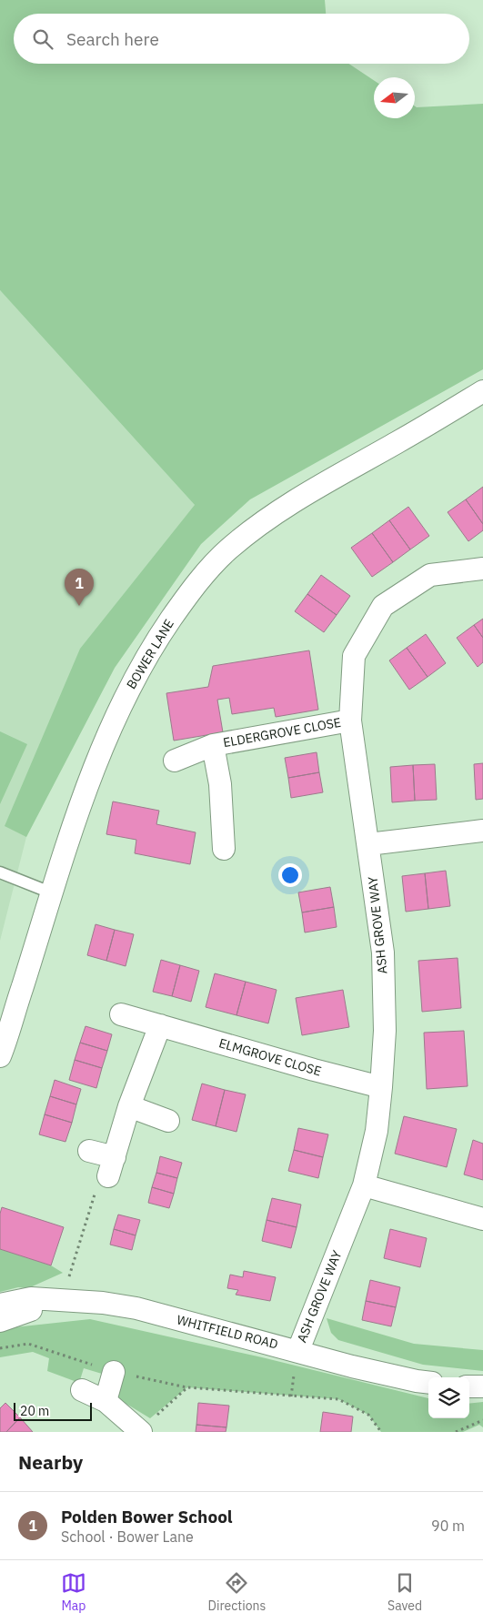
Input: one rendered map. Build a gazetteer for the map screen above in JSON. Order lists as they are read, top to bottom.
{
  "streets": {
    "street": [
      "BOWER LANE",
      "ELDERGROVE CLOSE",
      "ASH GROVE WAY",
      "ELMGROVE CLOSE",
      "WHITFIELD ROAD"
    ]
  },
  "crossings": [
    ["ELDERGROVE CLOSE", "ASH GROVE WAY"],
    ["ASH GROVE WAY", "ELMGROVE CLOSE"],
    ["ASH GROVE WAY", "WHITFIELD ROAD"]
  ],
  "scale_bar": "20 m",
  "north": "left",
  "page": {
    "search": "Search here",
    "pins": "1",
    "scale": "20 m",
    "heading": "Nearby",
    "list": [
      {
        "mark": "1",
        "name": "Polden Bower School",
        "note": "School · Bower Lane",
        "value": "90 m"
      }
    ],
    "nav": ["Map", "Directions", "Saved"]
  }
}
